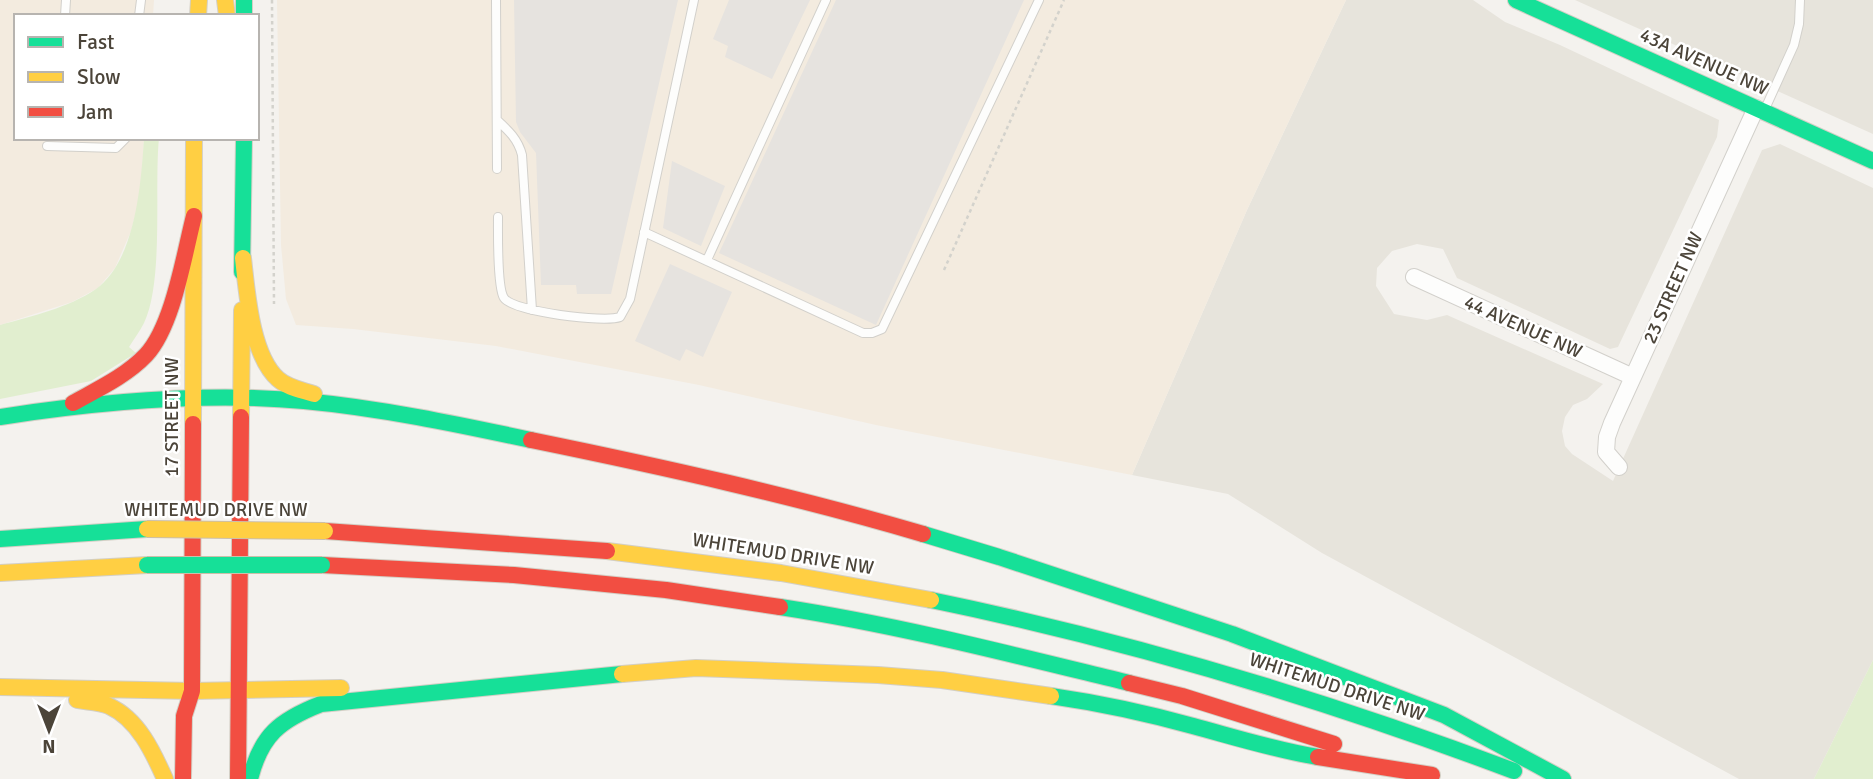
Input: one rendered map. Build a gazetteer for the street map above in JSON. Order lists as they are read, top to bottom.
{
  "streets": {
    "main road": ["43A AVENUE NW", "17 STREET NW", "WHITEMUD DRIVE NW"],
    "street": ["23 STREET NW", "44 AVENUE NW"]
  },
  "crossings": [
    ["43A AVENUE NW", "23 STREET NW"],
    ["23 STREET NW", "44 AVENUE NW"]
  ],
  "legend": ["Fast", "Slow", "Jam"],
  "north": "bottom"
}
